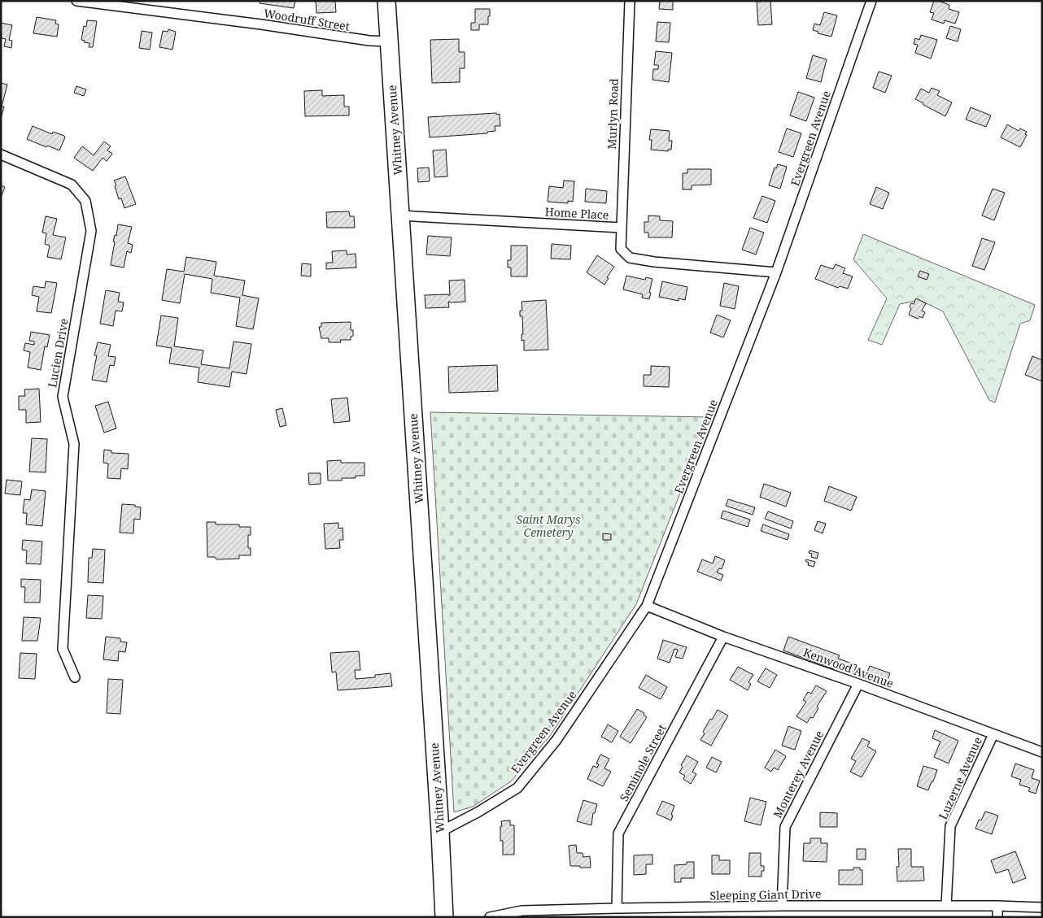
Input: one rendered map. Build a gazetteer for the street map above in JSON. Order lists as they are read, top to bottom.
{
  "streets": {
    "highway": ["Whitney Avenue"],
    "street": [
      "Woodruff Street",
      "Murlyn Road",
      "Evergreen Avenue",
      "Home Place",
      "Lucien Drive",
      "Kenwood Avenue",
      "Seminole Street",
      "Monterey Avenue",
      "Luzerne Avenue",
      "Sleeping Giant Drive"
    ]
  },
  "crossings": [
    ["Woodruff Street", "Whitney Avenue"],
    ["Murlyn Road", "Home Place"],
    ["Whitney Avenue", "Evergreen Avenue"],
    ["Whitney Avenue", "Home Place"],
    ["Evergreen Avenue", "Home Place"],
    ["Evergreen Avenue", "Kenwood Avenue"],
    ["Kenwood Avenue", "Seminole Street"],
    ["Kenwood Avenue", "Monterey Avenue"],
    ["Kenwood Avenue", "Luzerne Avenue"],
    ["Seminole Street", "Sleeping Giant Drive"],
    ["Monterey Avenue", "Sleeping Giant Drive"],
    ["Luzerne Avenue", "Sleeping Giant Drive"]
  ],
  "parks": ["Saint Marys Cemetery"]
}
